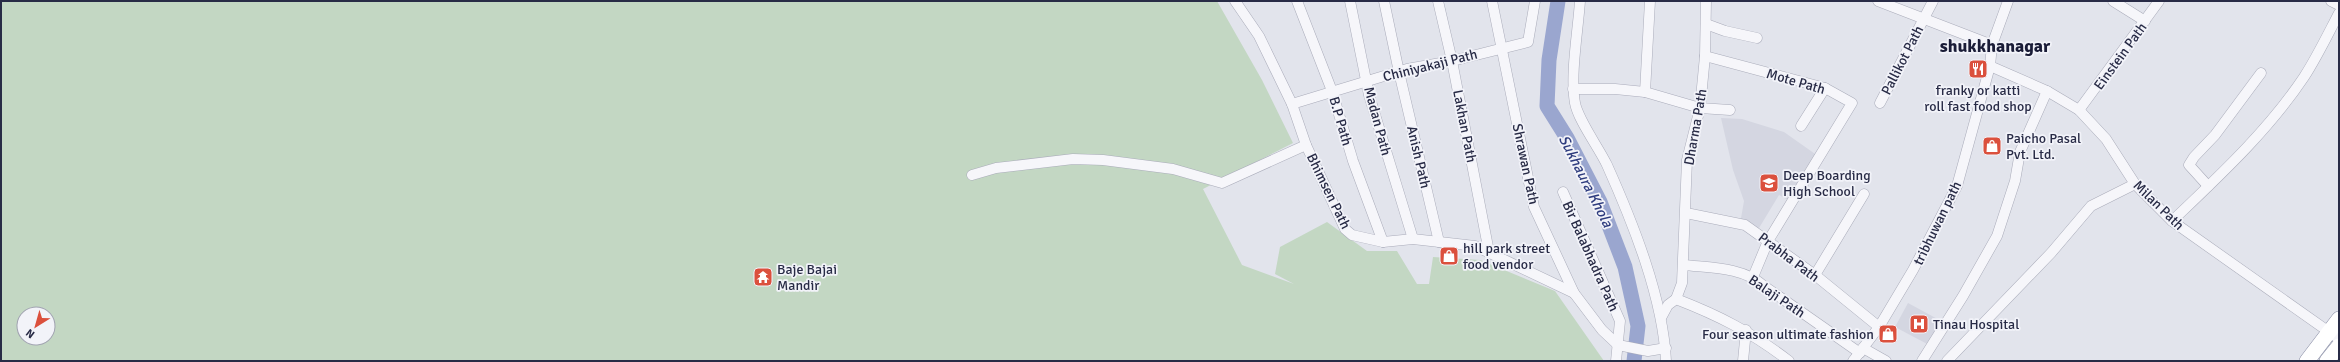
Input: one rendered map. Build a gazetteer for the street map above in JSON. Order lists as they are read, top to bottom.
{
  "streets": {
    "street": [
      "Einstein Path",
      "Pallikot Path",
      "Chiniyakaji Path",
      "Mote Path",
      "B.P Path",
      "Madan Path",
      "Lakhan Path",
      "Dharma Path",
      "Anish Path",
      "Shrawan Path",
      "Bhimsen Path",
      "Milan Path",
      "tribhuwan path",
      "Bir Balabhadra Path",
      "Prabha Path",
      "Balaji Path"
    ]
  },
  "crossings": [
    ["Einstein Path", "Milan Path"],
    ["Chiniyakaji Path", "B.P Path"],
    ["Chiniyakaji Path", "Madan Path"],
    ["Chiniyakaji Path", "Lakhan Path"],
    ["Chiniyakaji Path", "Anish Path"],
    ["Chiniyakaji Path", "Shrawan Path"],
    ["Chiniyakaji Path", "Bhimsen Path"],
    ["Mote Path", "Dharma Path"],
    ["Mote Path", "Prabha Path"],
    ["B.P Path", "Bhimsen Path"],
    ["Madan Path", "Bhimsen Path"],
    ["Lakhan Path", "Bhimsen Path"],
    ["Dharma Path", "Prabha Path"],
    ["Dharma Path", "Balaji Path"],
    ["Anish Path", "Bhimsen Path"],
    ["Shrawan Path", "Bhimsen Path"],
    ["Shrawan Path", "Bir Balabhadra Path"],
    ["Milan Path", "tribhuwan path"],
    ["tribhuwan path", "Prabha Path"],
    ["tribhuwan path", "Balaji Path"]
  ],
  "districts": ["shukkhanagar"],
  "water": ["Sukhaura Khola"],
  "places": {
    "restaurant": ["franky or katti roll fast food shop"],
    "shop": ["Paicho Pasal Pvt. Ltd.", "hill park street food vendor", "Four season ultimate fashion"],
    "school or university": ["Deep Boarding High School"],
    "temple": ["Baje Bajai Mandir"],
    "hospital": ["Tinau Hospital"]
  },
  "north": "bottom left"
}
